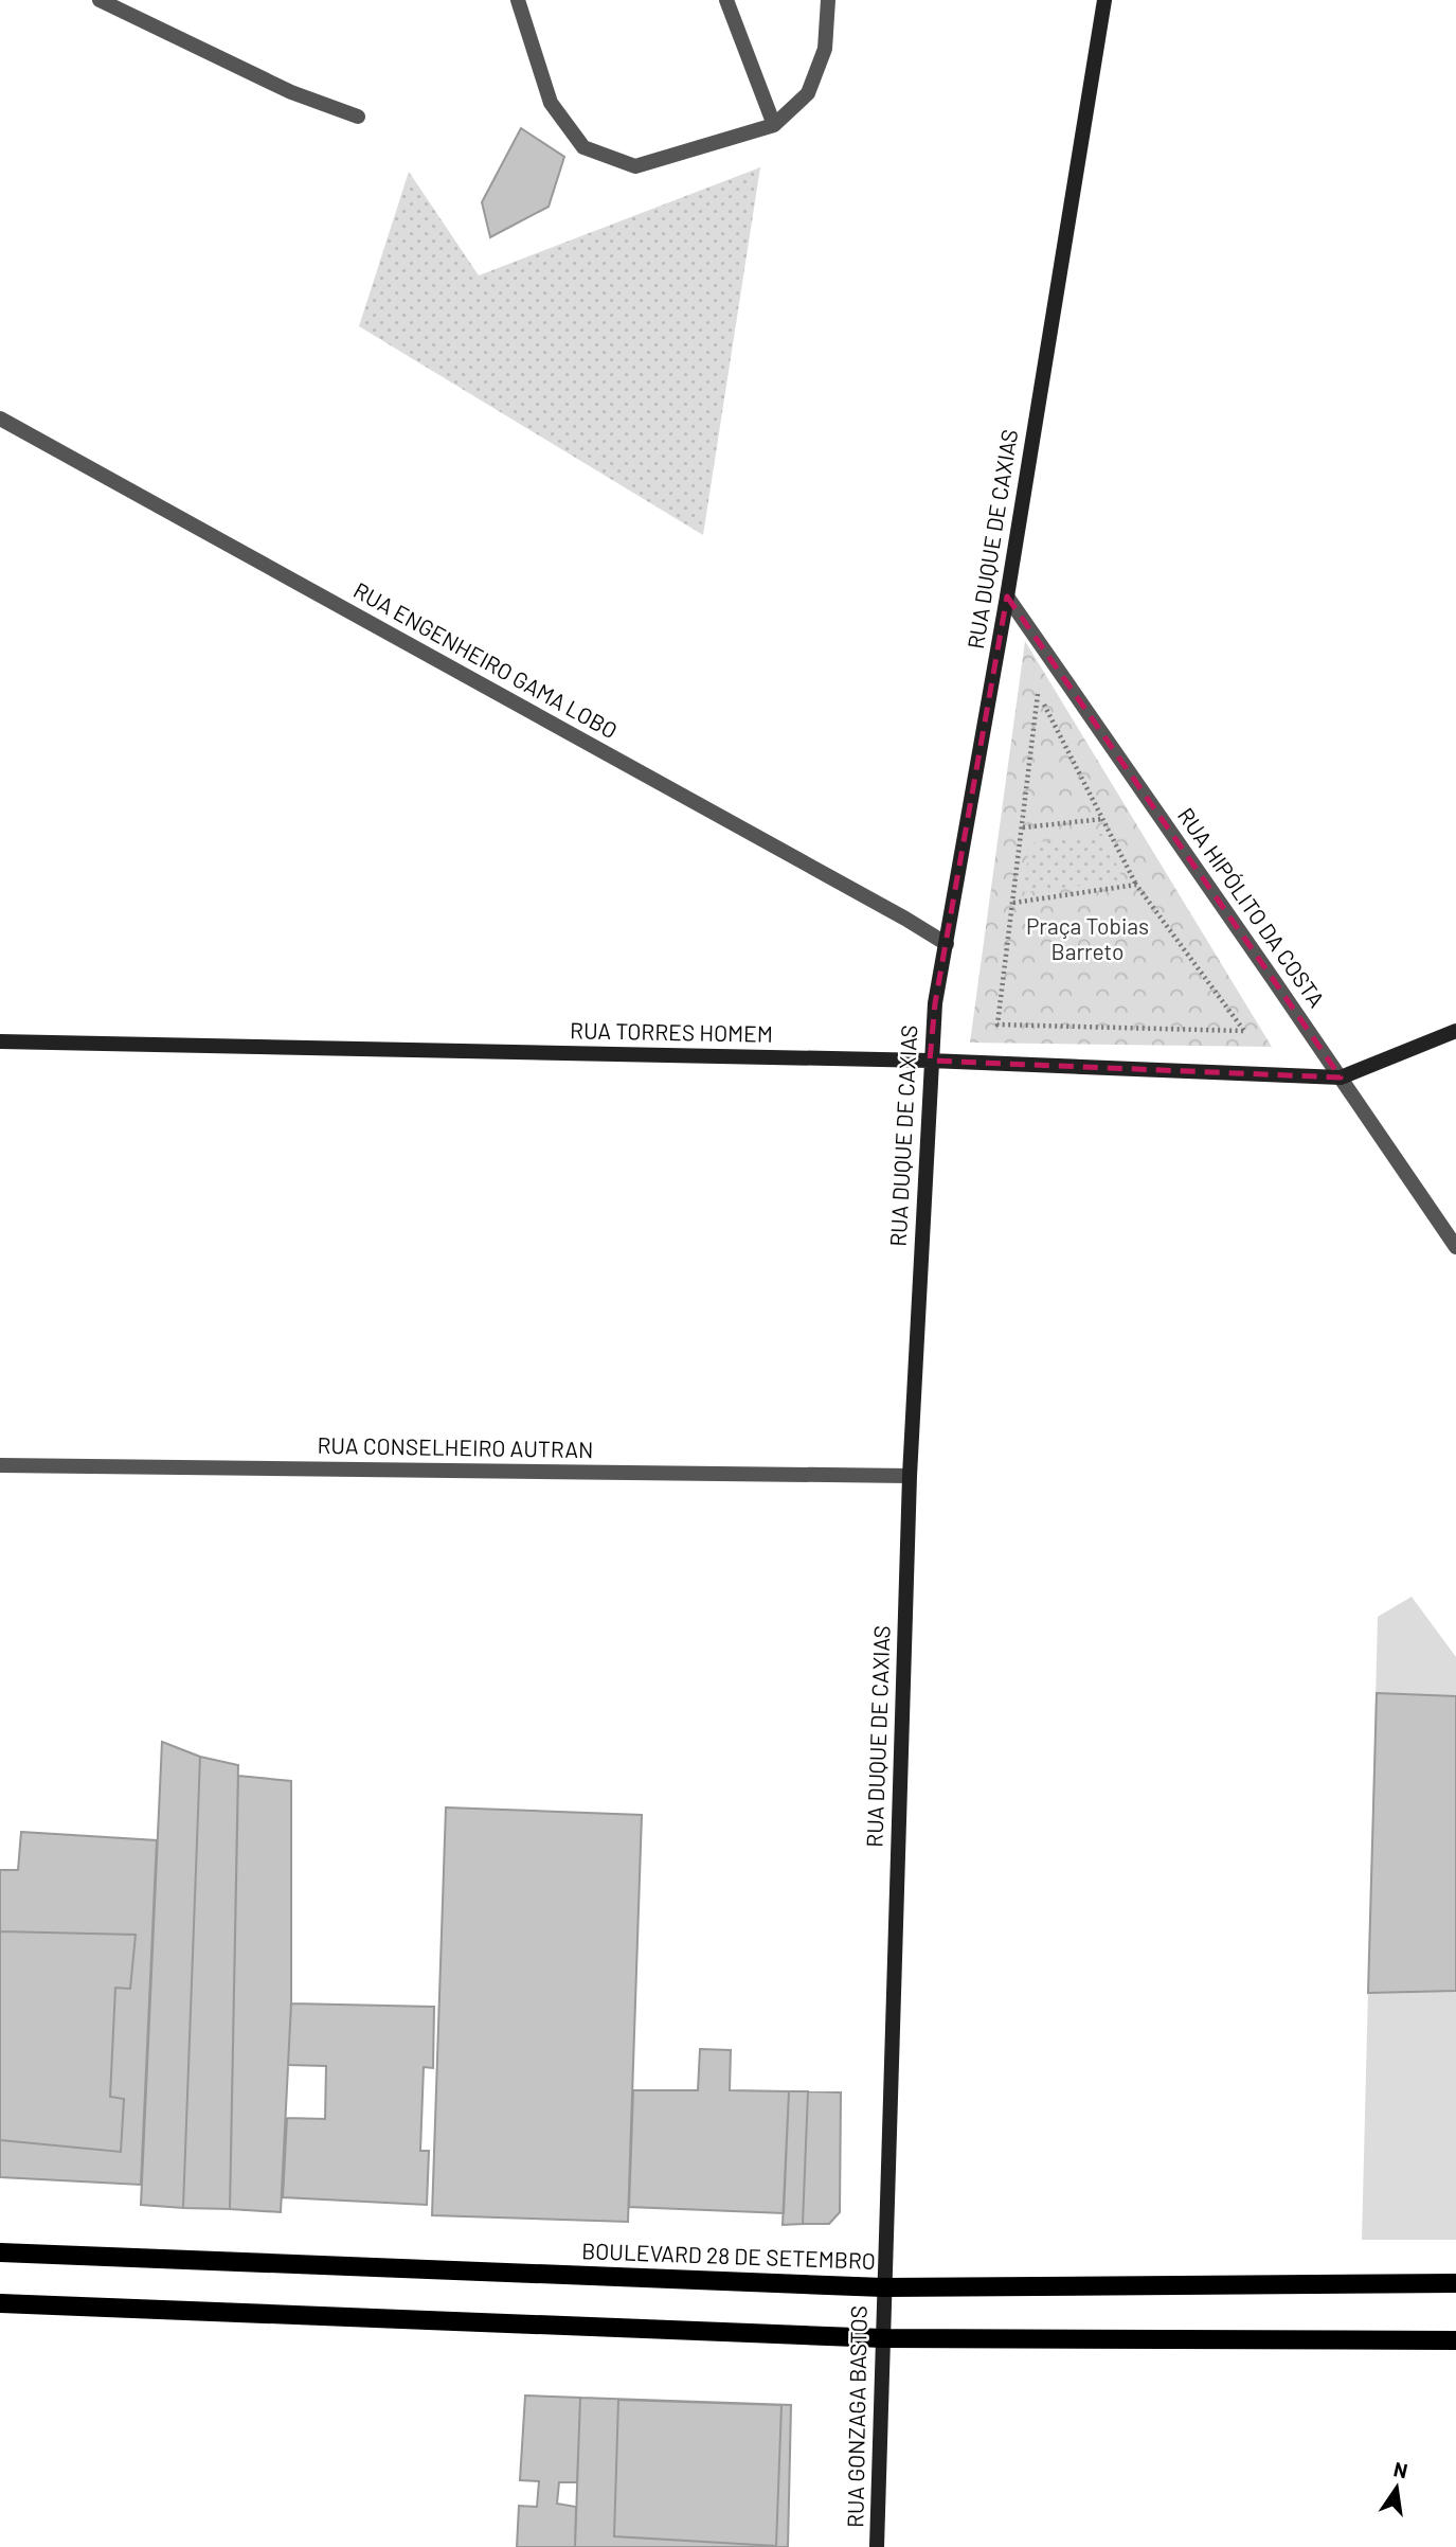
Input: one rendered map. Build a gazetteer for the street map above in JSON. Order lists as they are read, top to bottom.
{
  "streets": {
    "main road": ["BOULEVARD 28 DE SETEMBRO"],
    "street": [
      "RUA DUQUE DE CAXIAS",
      "RUA ENGENHEIRO GAMA LOBO",
      "RUA HIPÓLITO DA COSTA",
      "RUA TORRES HOMEM",
      "RUA CONSELHEIRO AUTRAN",
      "RUA GONZAGA BASTOS"
    ]
  },
  "crossings": [
    ["RUA DUQUE DE CAXIAS", "RUA ENGENHEIRO GAMA LOBO"],
    ["RUA DUQUE DE CAXIAS", "RUA HIPÓLITO DA COSTA"],
    ["RUA DUQUE DE CAXIAS", "RUA TORRES HOMEM"],
    ["RUA DUQUE DE CAXIAS", "RUA CONSELHEIRO AUTRAN"],
    ["RUA DUQUE DE CAXIAS", "BOULEVARD 28 DE SETEMBRO"],
    ["RUA DUQUE DE CAXIAS", "RUA GONZAGA BASTOS"],
    ["RUA HIPÓLITO DA COSTA", "RUA TORRES HOMEM"],
    ["BOULEVARD 28 DE SETEMBRO", "RUA GONZAGA BASTOS"]
  ],
  "parks": ["Praça Tobias Barreto"],
  "north": "top"
}
